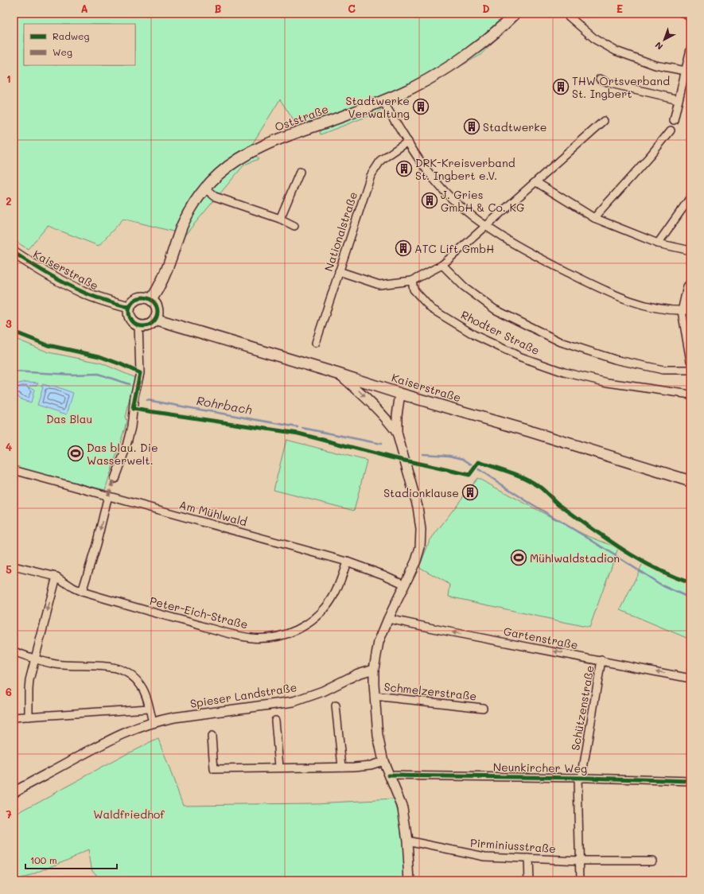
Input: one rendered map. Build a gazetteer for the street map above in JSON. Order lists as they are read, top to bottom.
{
  "streets": {
    "main road": ["Oststraße", "Kaiserstraße"],
    "street": [
      "Nationalstraße",
      "Rhodter Straße",
      "Am Mühlwald",
      "Peter-Eich-Straße",
      "Gartenstraße",
      "Schmelzerstraße",
      "Spieser Landstraße",
      "Schützenstraße",
      "Neunkircher Weg",
      "Pirminiusstraße"
    ]
  },
  "crossings": [
    ["Oststraße", "Kaiserstraße"],
    ["Am Mühlwald", "Peter-Eich-Straße"],
    ["Gartenstraße", "Schützenstraße"],
    ["Schützenstraße", "Neunkircher Weg"],
    ["Schützenstraße", "Pirminiusstraße"]
  ],
  "one_way": ["Gartenstraße"],
  "water": ["Rohrbach"],
  "parks": ["Das Blau", "Waldfriedhof"],
  "places": {
    "building": [
      "THW Ortsverband St. Ingbert",
      "Stadtwerke Verwaltung",
      "Stadtwerke",
      "DRK-Kreisverband St. Ingbert e.V.",
      "J. Gries GmbH & Co. KG",
      "ATC Lift GmbH",
      "Stadionklause"
    ],
    "sports": ["Das blau. Die Wasserwelt.", "Mühlwaldstadion"]
  },
  "legend": ["Radweg", "Weg"],
  "scale_bar": "100 m",
  "north": "bottom left",
  "grid": {
    "columns": [
      "A",
      "B",
      "C",
      "D",
      "E"
    ],
    "rows": [
      "1",
      "2",
      "3",
      "4",
      "5",
      "6",
      "7"
    ]
  }
}
